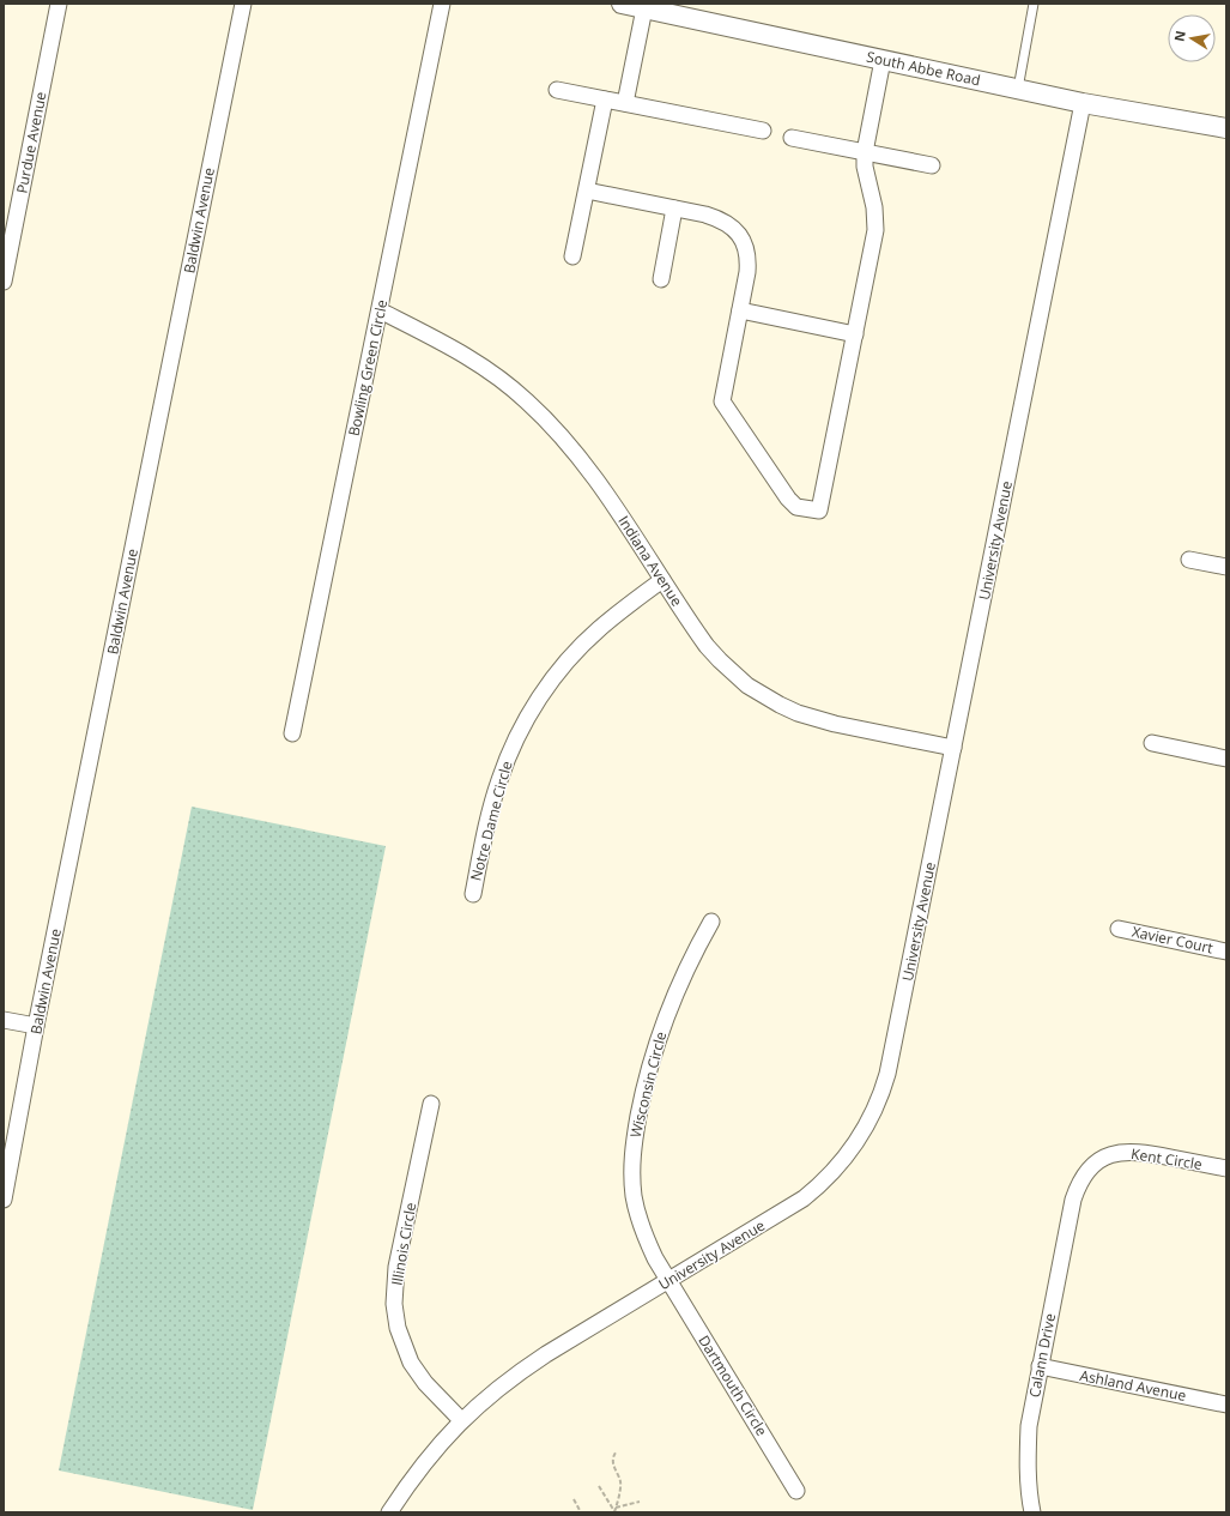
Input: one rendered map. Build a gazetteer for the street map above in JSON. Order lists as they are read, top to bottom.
{
  "streets": {
    "street": [
      "South Abbe Road",
      "Purdue Avenue",
      "Baldwin Avenue",
      "Bowling Green Circle",
      "University Avenue",
      "Indiana Avenue",
      "Notre Dame Circle",
      "Xavier Court",
      "Wisconsin Circle",
      "Kent Circle",
      "Illinois Circle",
      "Calann Drive",
      "Dartmouth Circle",
      "Ashland Avenue"
    ]
  },
  "crossings": [
    ["South Abbe Road", "University Avenue"],
    ["Bowling Green Circle", "Indiana Avenue"],
    ["University Avenue", "Indiana Avenue"],
    ["University Avenue", "Wisconsin Circle"],
    ["University Avenue", "Illinois Circle"],
    ["University Avenue", "Dartmouth Circle"],
    ["Indiana Avenue", "Notre Dame Circle"],
    ["Wisconsin Circle", "Dartmouth Circle"],
    ["Kent Circle", "Calann Drive"],
    ["Calann Drive", "Ashland Avenue"]
  ],
  "north": "left"
}
